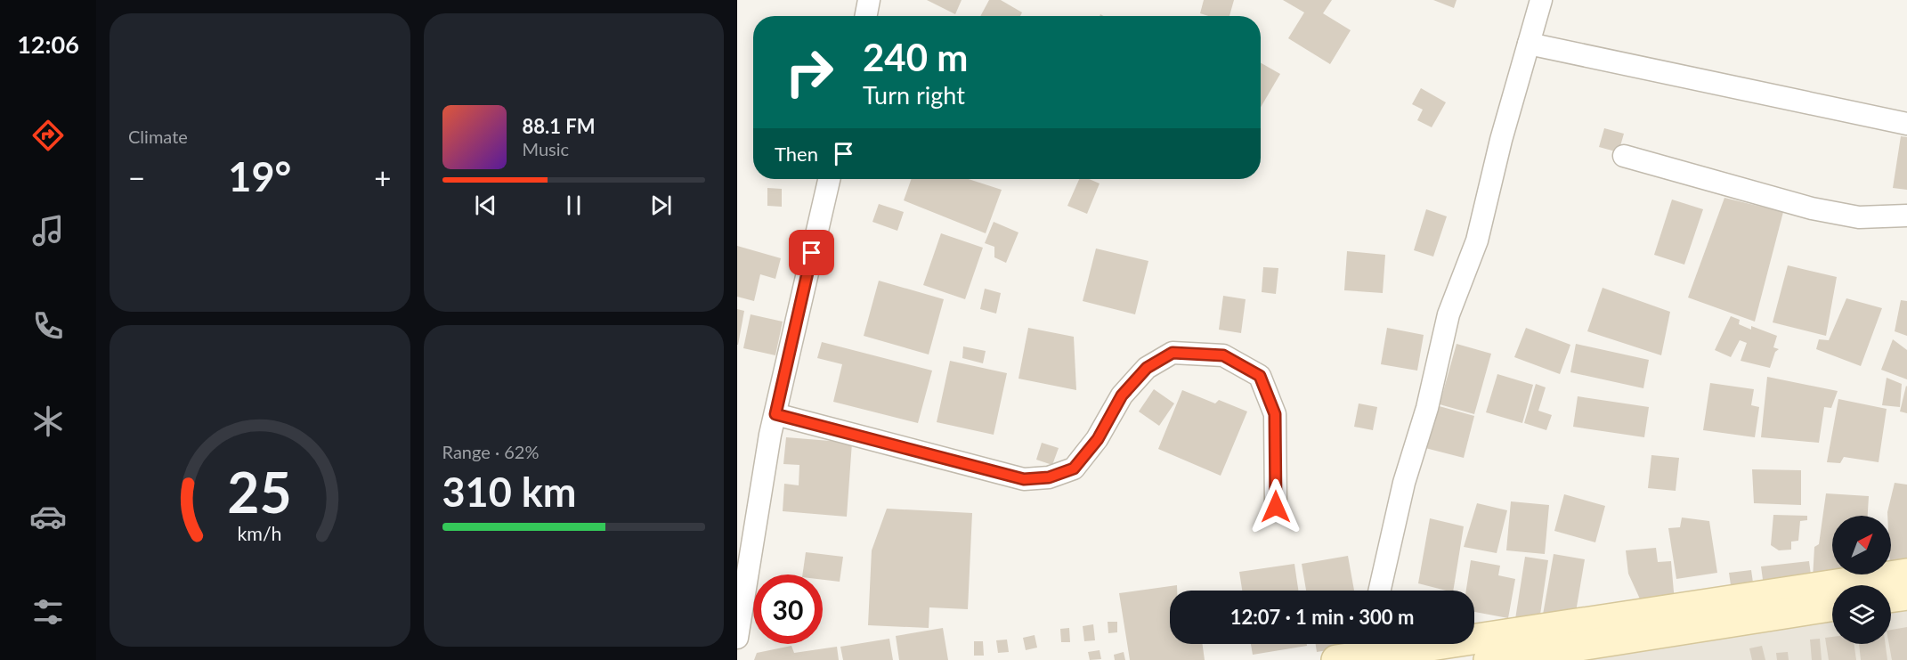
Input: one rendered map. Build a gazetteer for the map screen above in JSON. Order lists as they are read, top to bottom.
{
  "north": "top right",
  "page": {
    "tabs": "12:06",
    "tile": [
      "Climate",
      ["Range · 62%", "310 km"]
    ],
    "turn": ["240 m", "Turn right"],
    "song": ["88.1 FM", "Music"],
    "then": "Then",
    "heat": ["−", "19°", "+"],
    "limit": "30",
    "trip": "12:07 · 1 min · 300 m",
    "gauge": ["25", "km/h"]
  }
}
